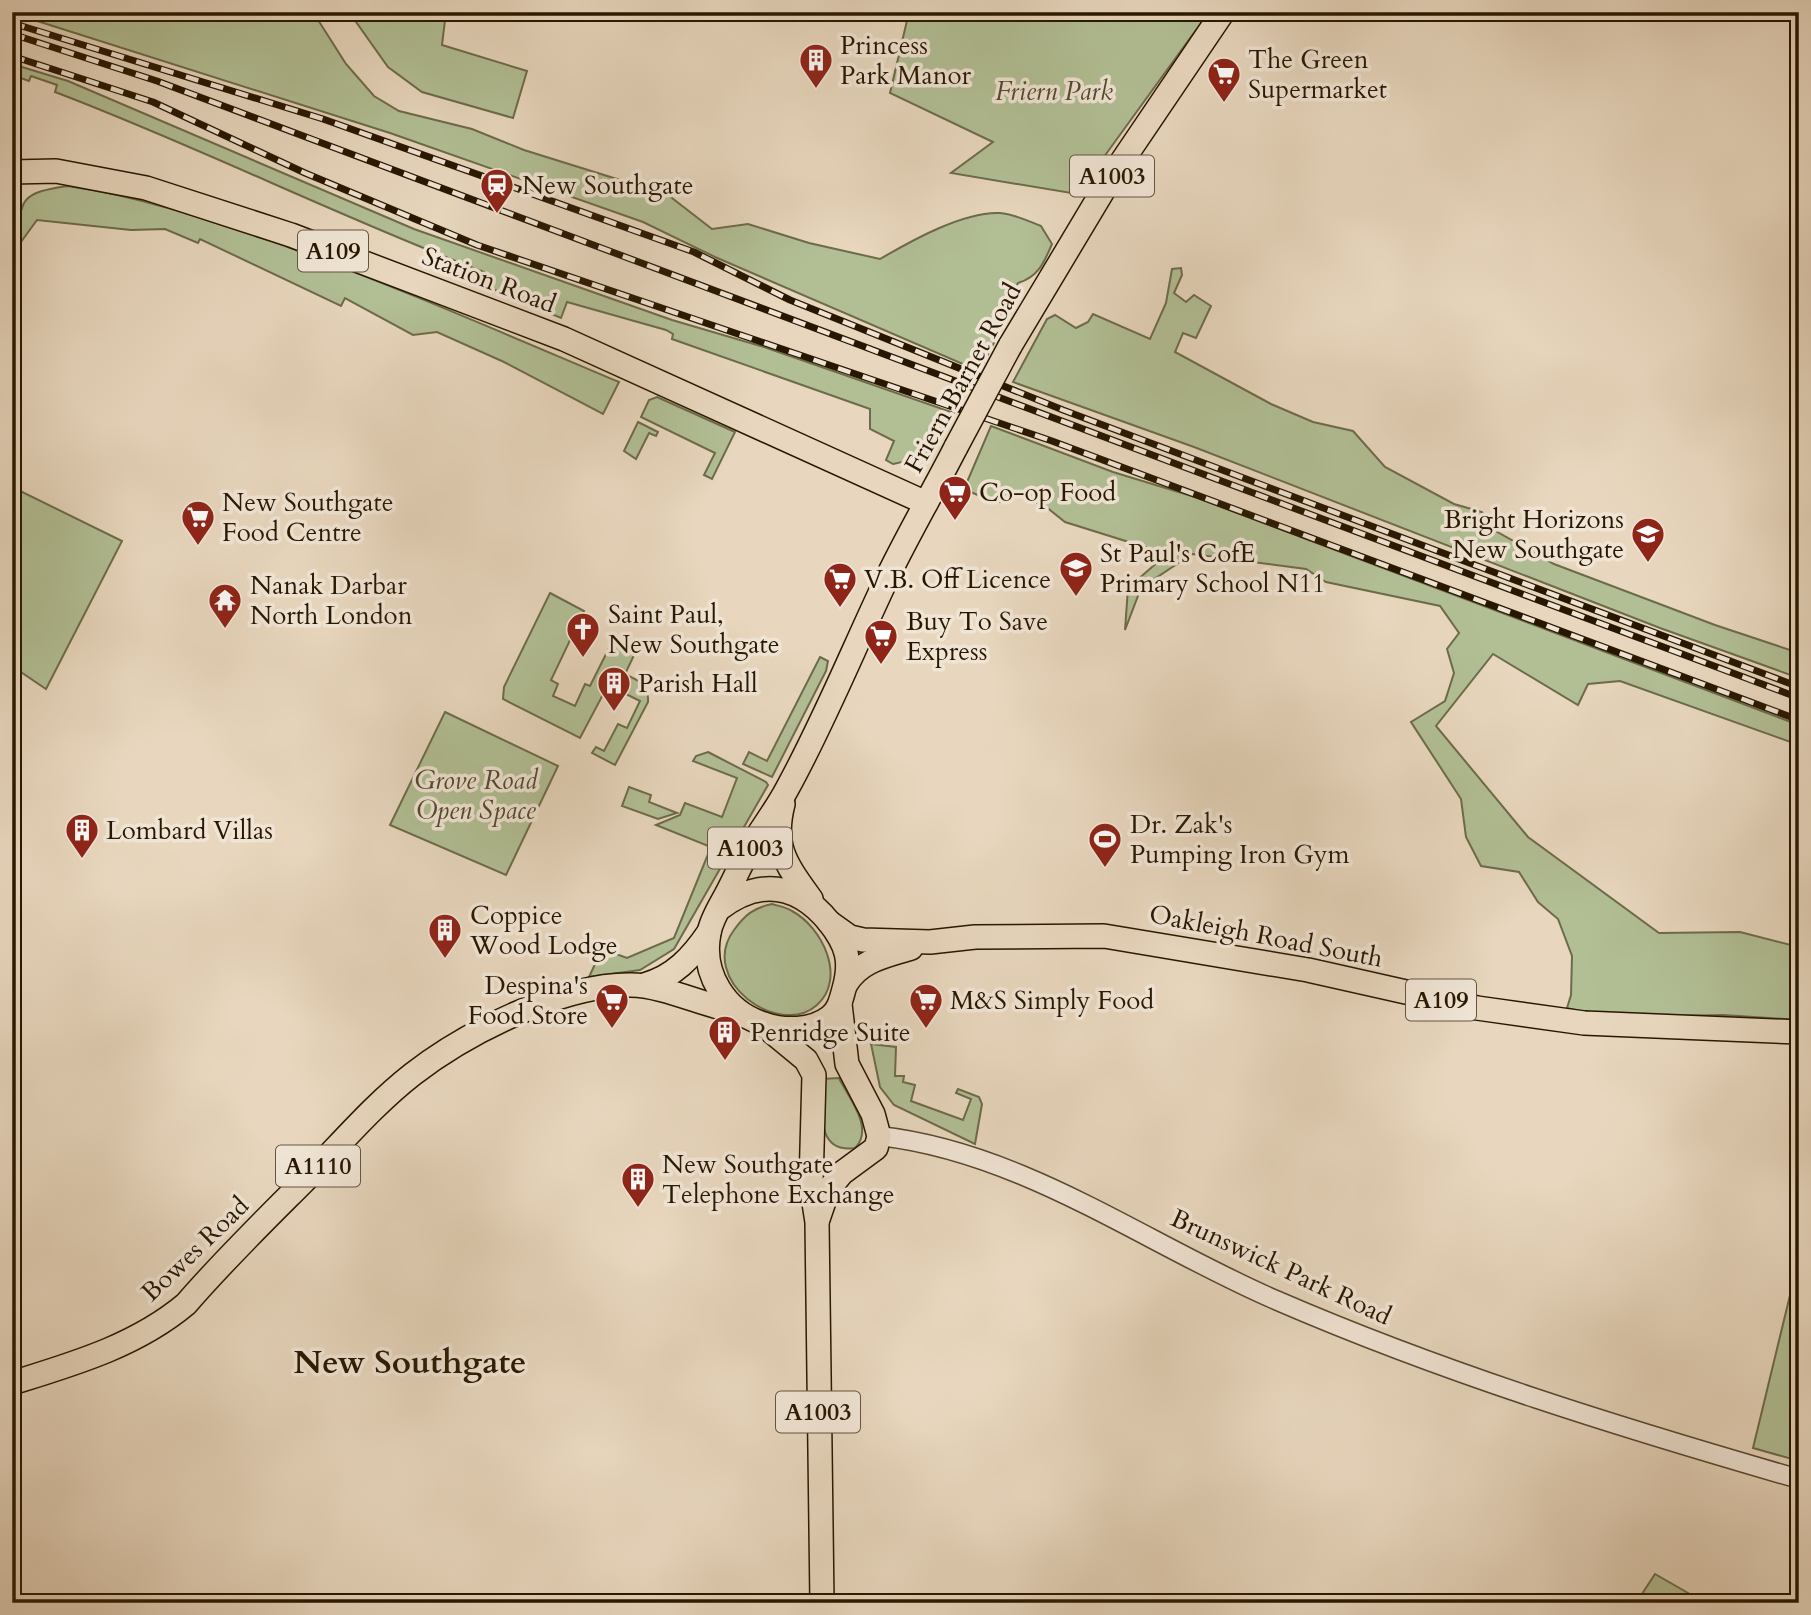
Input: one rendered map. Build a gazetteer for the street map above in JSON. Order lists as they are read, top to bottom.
{
  "streets": {
    "main road": [
      "A1003",
      "A109",
      "Station Road",
      "Friern Barnet Road",
      "Oakleigh Road South",
      "A1110",
      "Bowes Road"
    ],
    "street": ["Brunswick Park Road"]
  },
  "crossings": [
    ["A1003", "Friern Barnet Road"],
    ["A1003", "Oakleigh Road South"],
    ["A1003", "Bowes Road"],
    ["A1003", "Brunswick Park Road"],
    ["Station Road", "Friern Barnet Road"],
    ["Friern Barnet Road", "Oakleigh Road South"],
    ["Friern Barnet Road", "Bowes Road"],
    ["Oakleigh Road South", "Bowes Road"]
  ],
  "districts": ["New Southgate"],
  "parks": ["Friern Park", "Grove Road Open Space"],
  "places": {
    "building": [
      "Princess Park Manor",
      "Parish Hall",
      "Lombard Villas",
      "Coppice Wood Lodge",
      "Penridge Suite",
      "New Southgate Telephone Exchange"
    ],
    "supermarket": [
      "The Green Supermarket",
      "Co-op Food",
      "New Southgate Food Centre",
      "V.B. Off Licence",
      "Buy To Save Express",
      "Despina's Food Store",
      "M&S Simply Food"
    ],
    "station": ["New Southgate"],
    "school or university": ["Bright Horizons New Southgate", "St Paul's CofE Primary School N11"],
    "temple": ["Nanak Darbar North London"],
    "church": ["Saint Paul, New Southgate"],
    "sports": ["Dr. Zak's Pumping Iron Gym"]
  }
}
